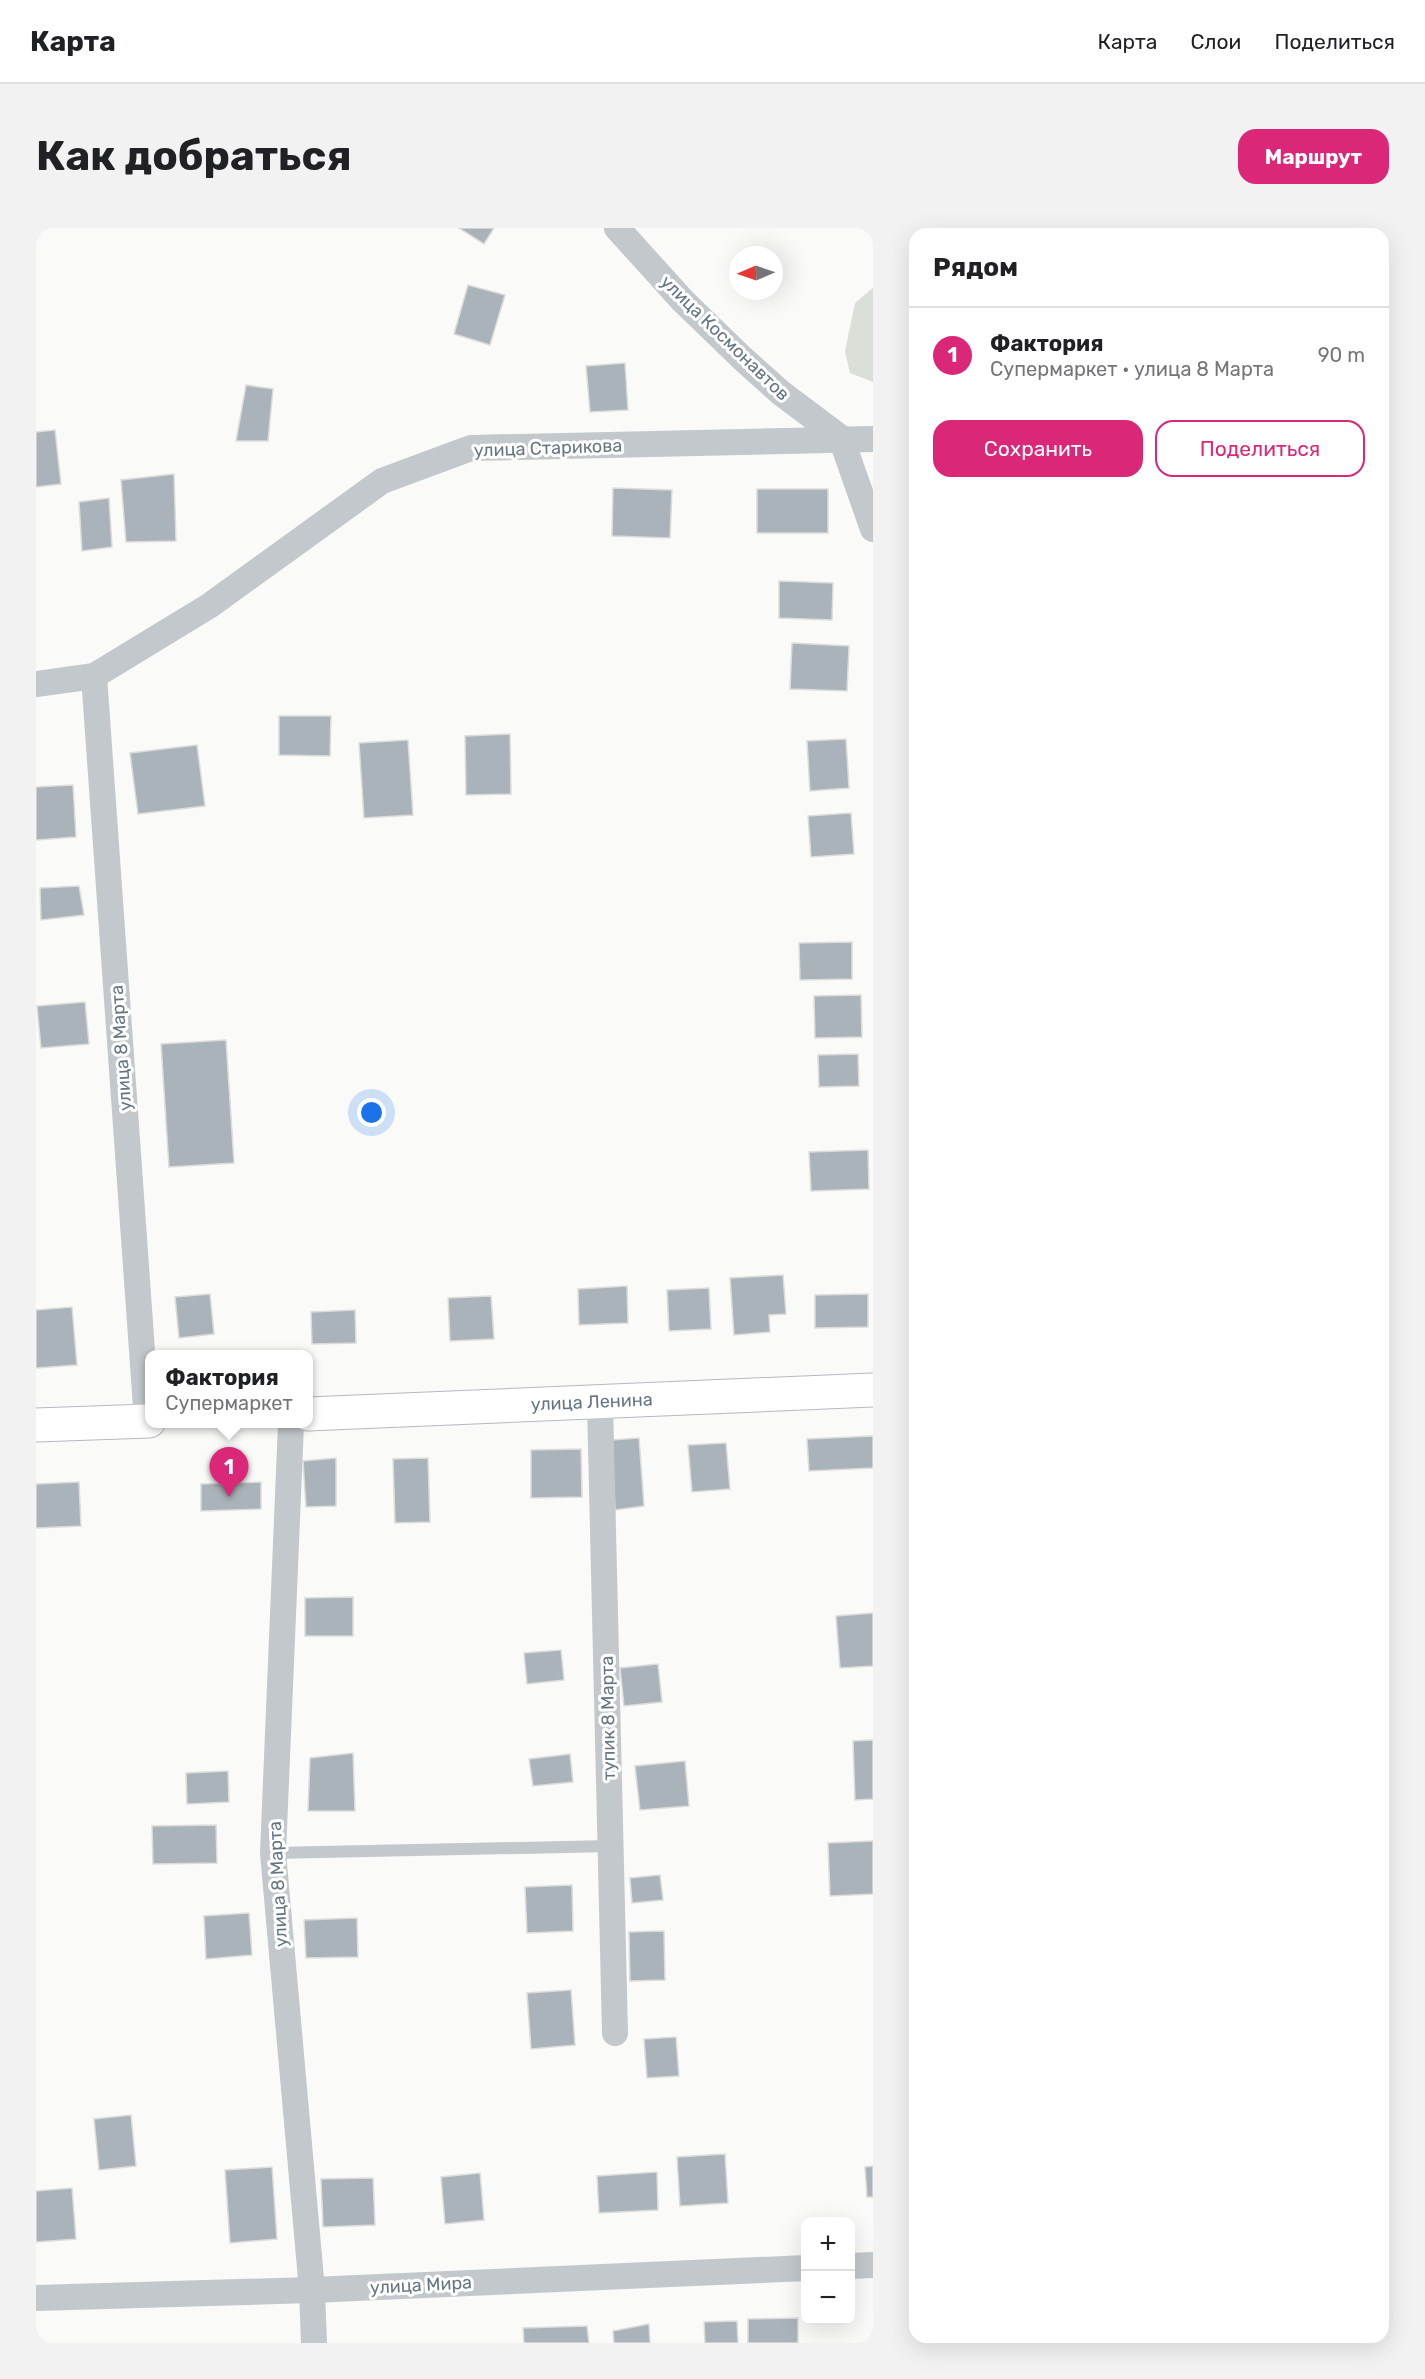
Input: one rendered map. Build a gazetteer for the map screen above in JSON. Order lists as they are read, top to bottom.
{
  "streets": {
    "street": [
      "улица Космонавтов",
      "улица Старикова",
      "улица 8 Марта",
      "улица Ленина",
      "тупик 8 Марта",
      "улица Мира"
    ]
  },
  "crossings": [
    ["улица Космонавтов", "улица Старикова"],
    ["улица Старикова", "улица 8 Марта"],
    ["улица 8 Марта", "улица Мира"],
    ["улица Ленина", "тупик 8 Марта"]
  ],
  "north": "left",
  "page": {
    "header": "Карта",
    "nav": ["Карта", "Слои", "Поделиться"],
    "buttons": [
      "Маршрут",
      ["Сохранить", "Поделиться"]
    ],
    "title": "Как добраться",
    "heading": "Рядом",
    "list": [
      {
        "mark": "1",
        "name": "Фактория",
        "note": "Супермаркет · улица 8 Марта",
        "value": "90 m"
      }
    ],
    "popup": ["Фактория", "Супермаркет"],
    "pins": "1",
    "map_buttons": ["+", "−"]
  }
}
